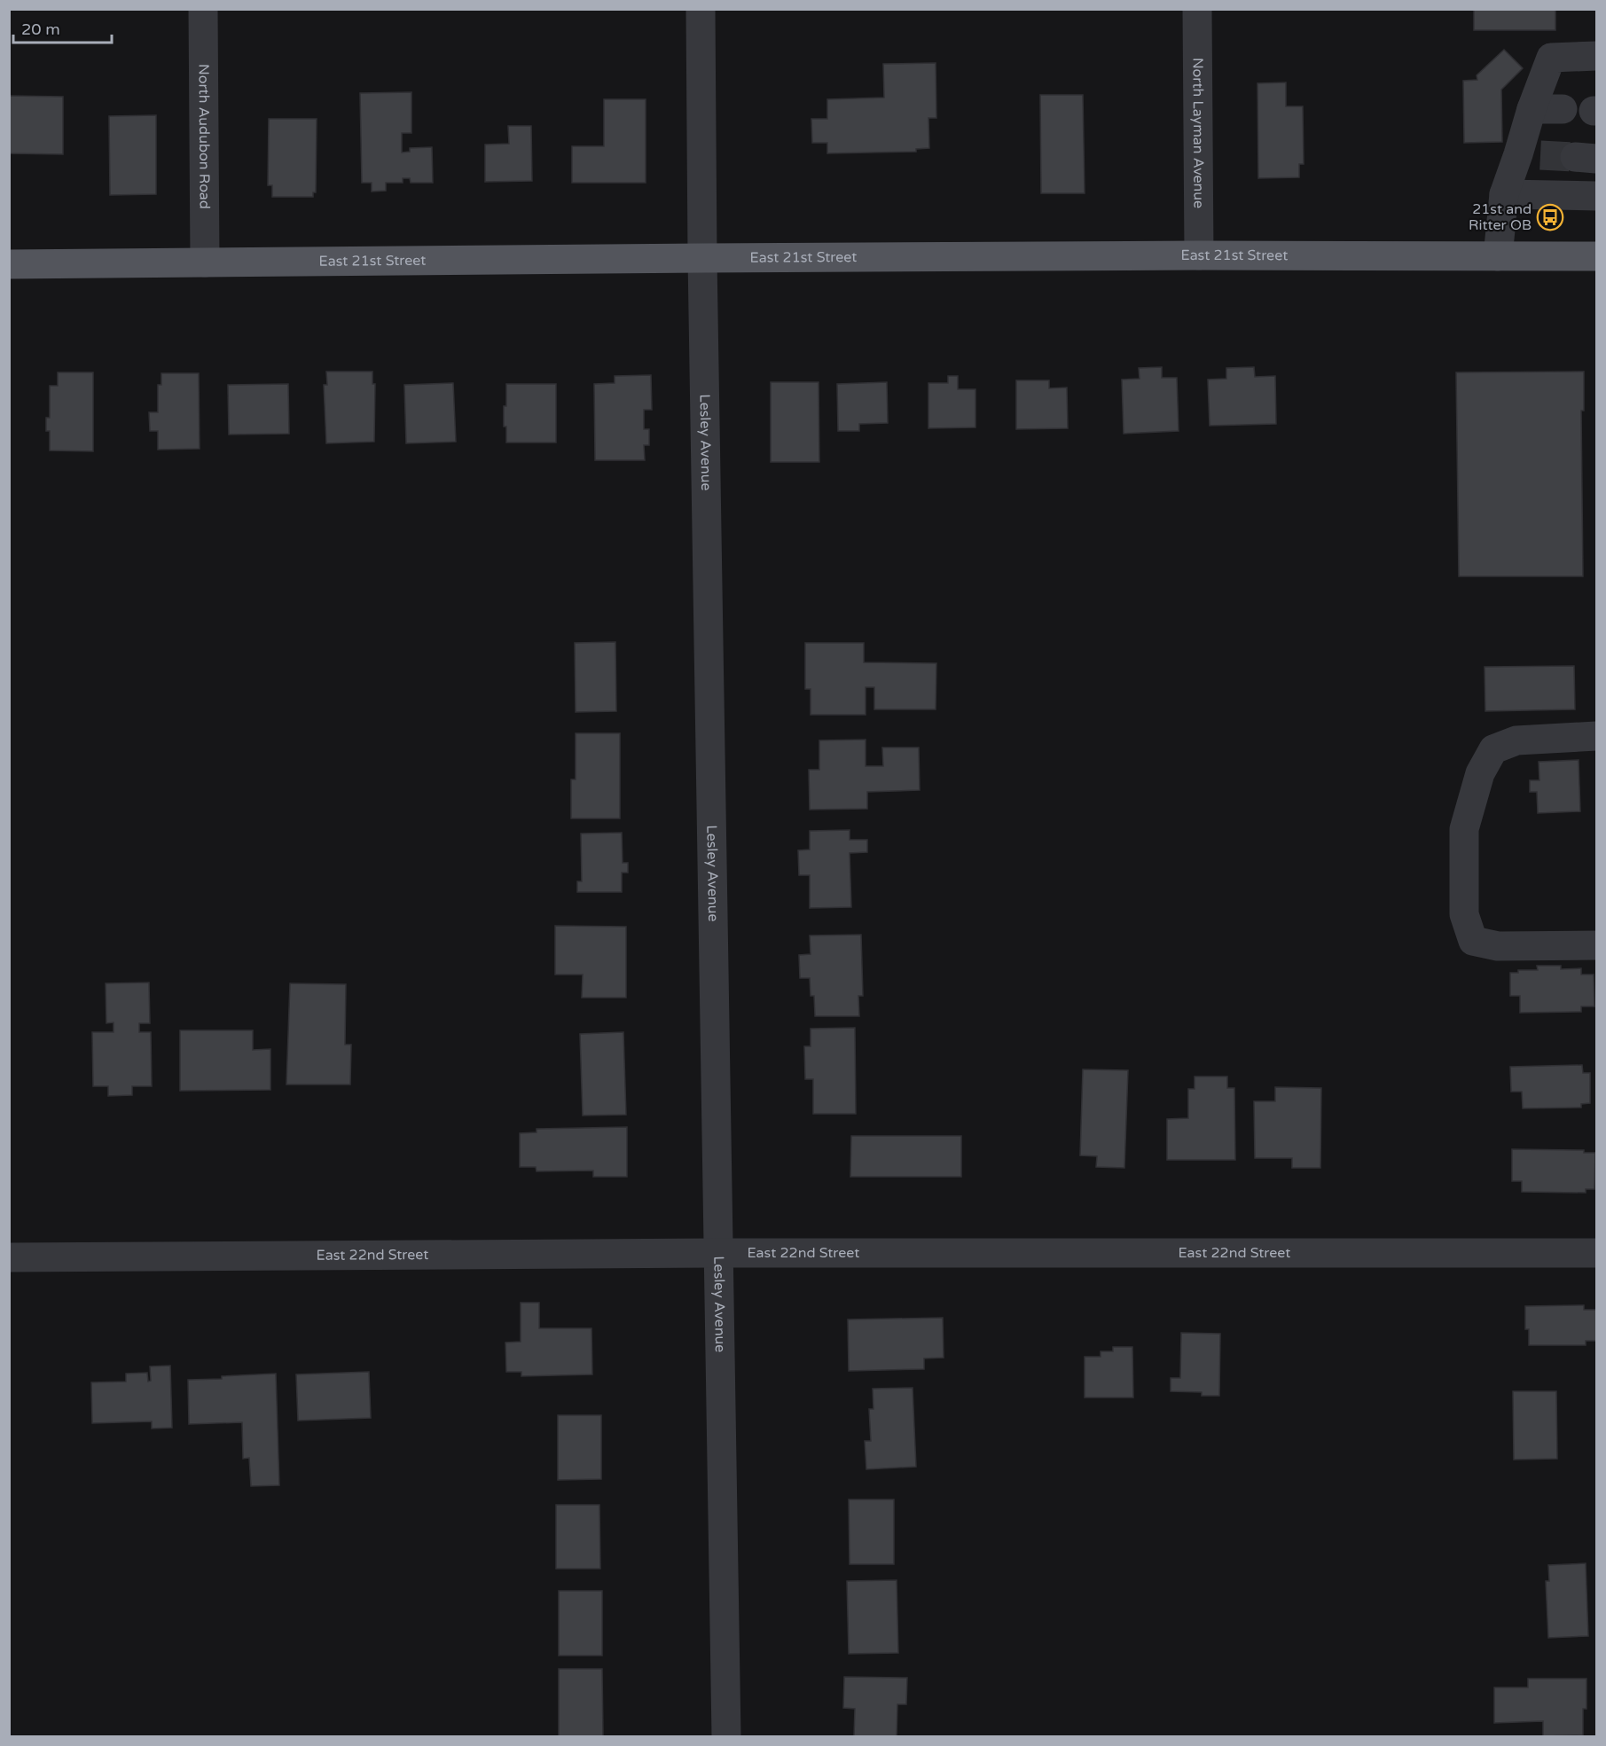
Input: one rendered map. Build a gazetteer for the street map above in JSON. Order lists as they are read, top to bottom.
{
  "streets": {
    "main road": ["East 21st Street"],
    "street": [
      "North Layman Avenue",
      "North Audubon Road",
      "Lesley Avenue",
      "East 22nd Street"
    ]
  },
  "crossings": [
    ["North Layman Avenue", "East 21st Street"],
    ["North Audubon Road", "East 21st Street"],
    ["East 21st Street", "Lesley Avenue"],
    ["Lesley Avenue", "East 22nd Street"]
  ],
  "places": {
    "bus stop": ["21st and Ritter OB"]
  },
  "scale_bar": "20 m"
}
